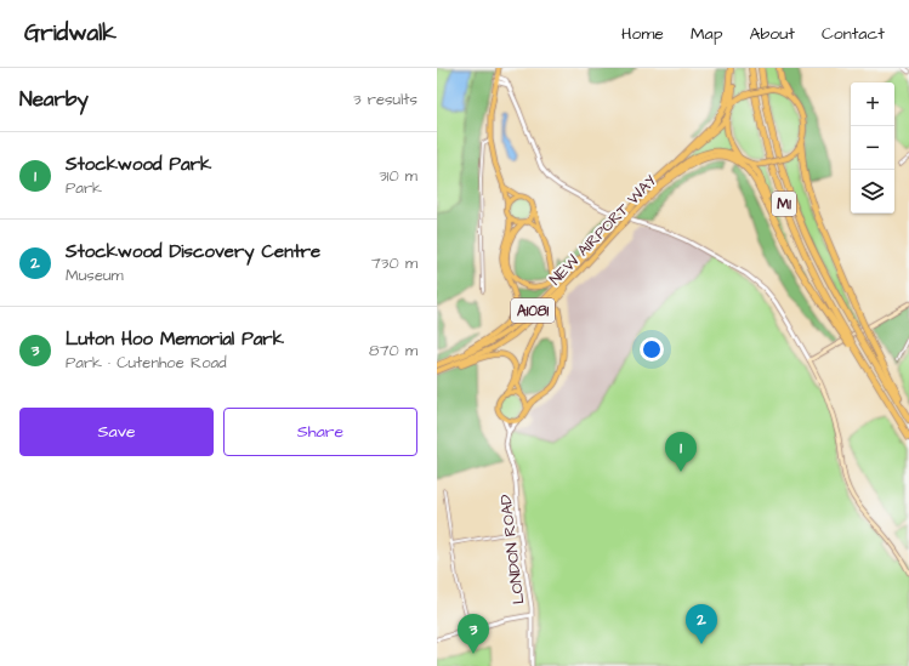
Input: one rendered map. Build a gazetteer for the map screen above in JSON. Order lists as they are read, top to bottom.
{
  "streets": {
    "highway": ["M1", "NEW AIRPORT WAY", "A1081"],
    "street": ["LONDON ROAD"]
  },
  "crossings": [
    ["NEW AIRPORT WAY", "A1081"],
    ["A1081", "LONDON ROAD"]
  ],
  "page": {
    "header": "Gridwalk",
    "nav": [
      "Home",
      "Map",
      "About",
      "Contact"
    ],
    "heading": ["Nearby", "3 results"],
    "map_buttons": ["+", "−"],
    "list": [
      {
        "mark": "1",
        "name": "Stockwood Park",
        "note": "Park",
        "value": "310 m"
      },
      {
        "mark": "2",
        "name": "Stockwood Discovery Centre",
        "note": "Museum",
        "value": "730 m"
      },
      {
        "mark": "3",
        "name": "Luton Hoo Memorial Park",
        "note": "Park · Cutenhoe Road",
        "value": "870 m"
      }
    ],
    "buttons": ["Save", "Share"],
    "pins": ["1", "2", "3"]
  }
}
